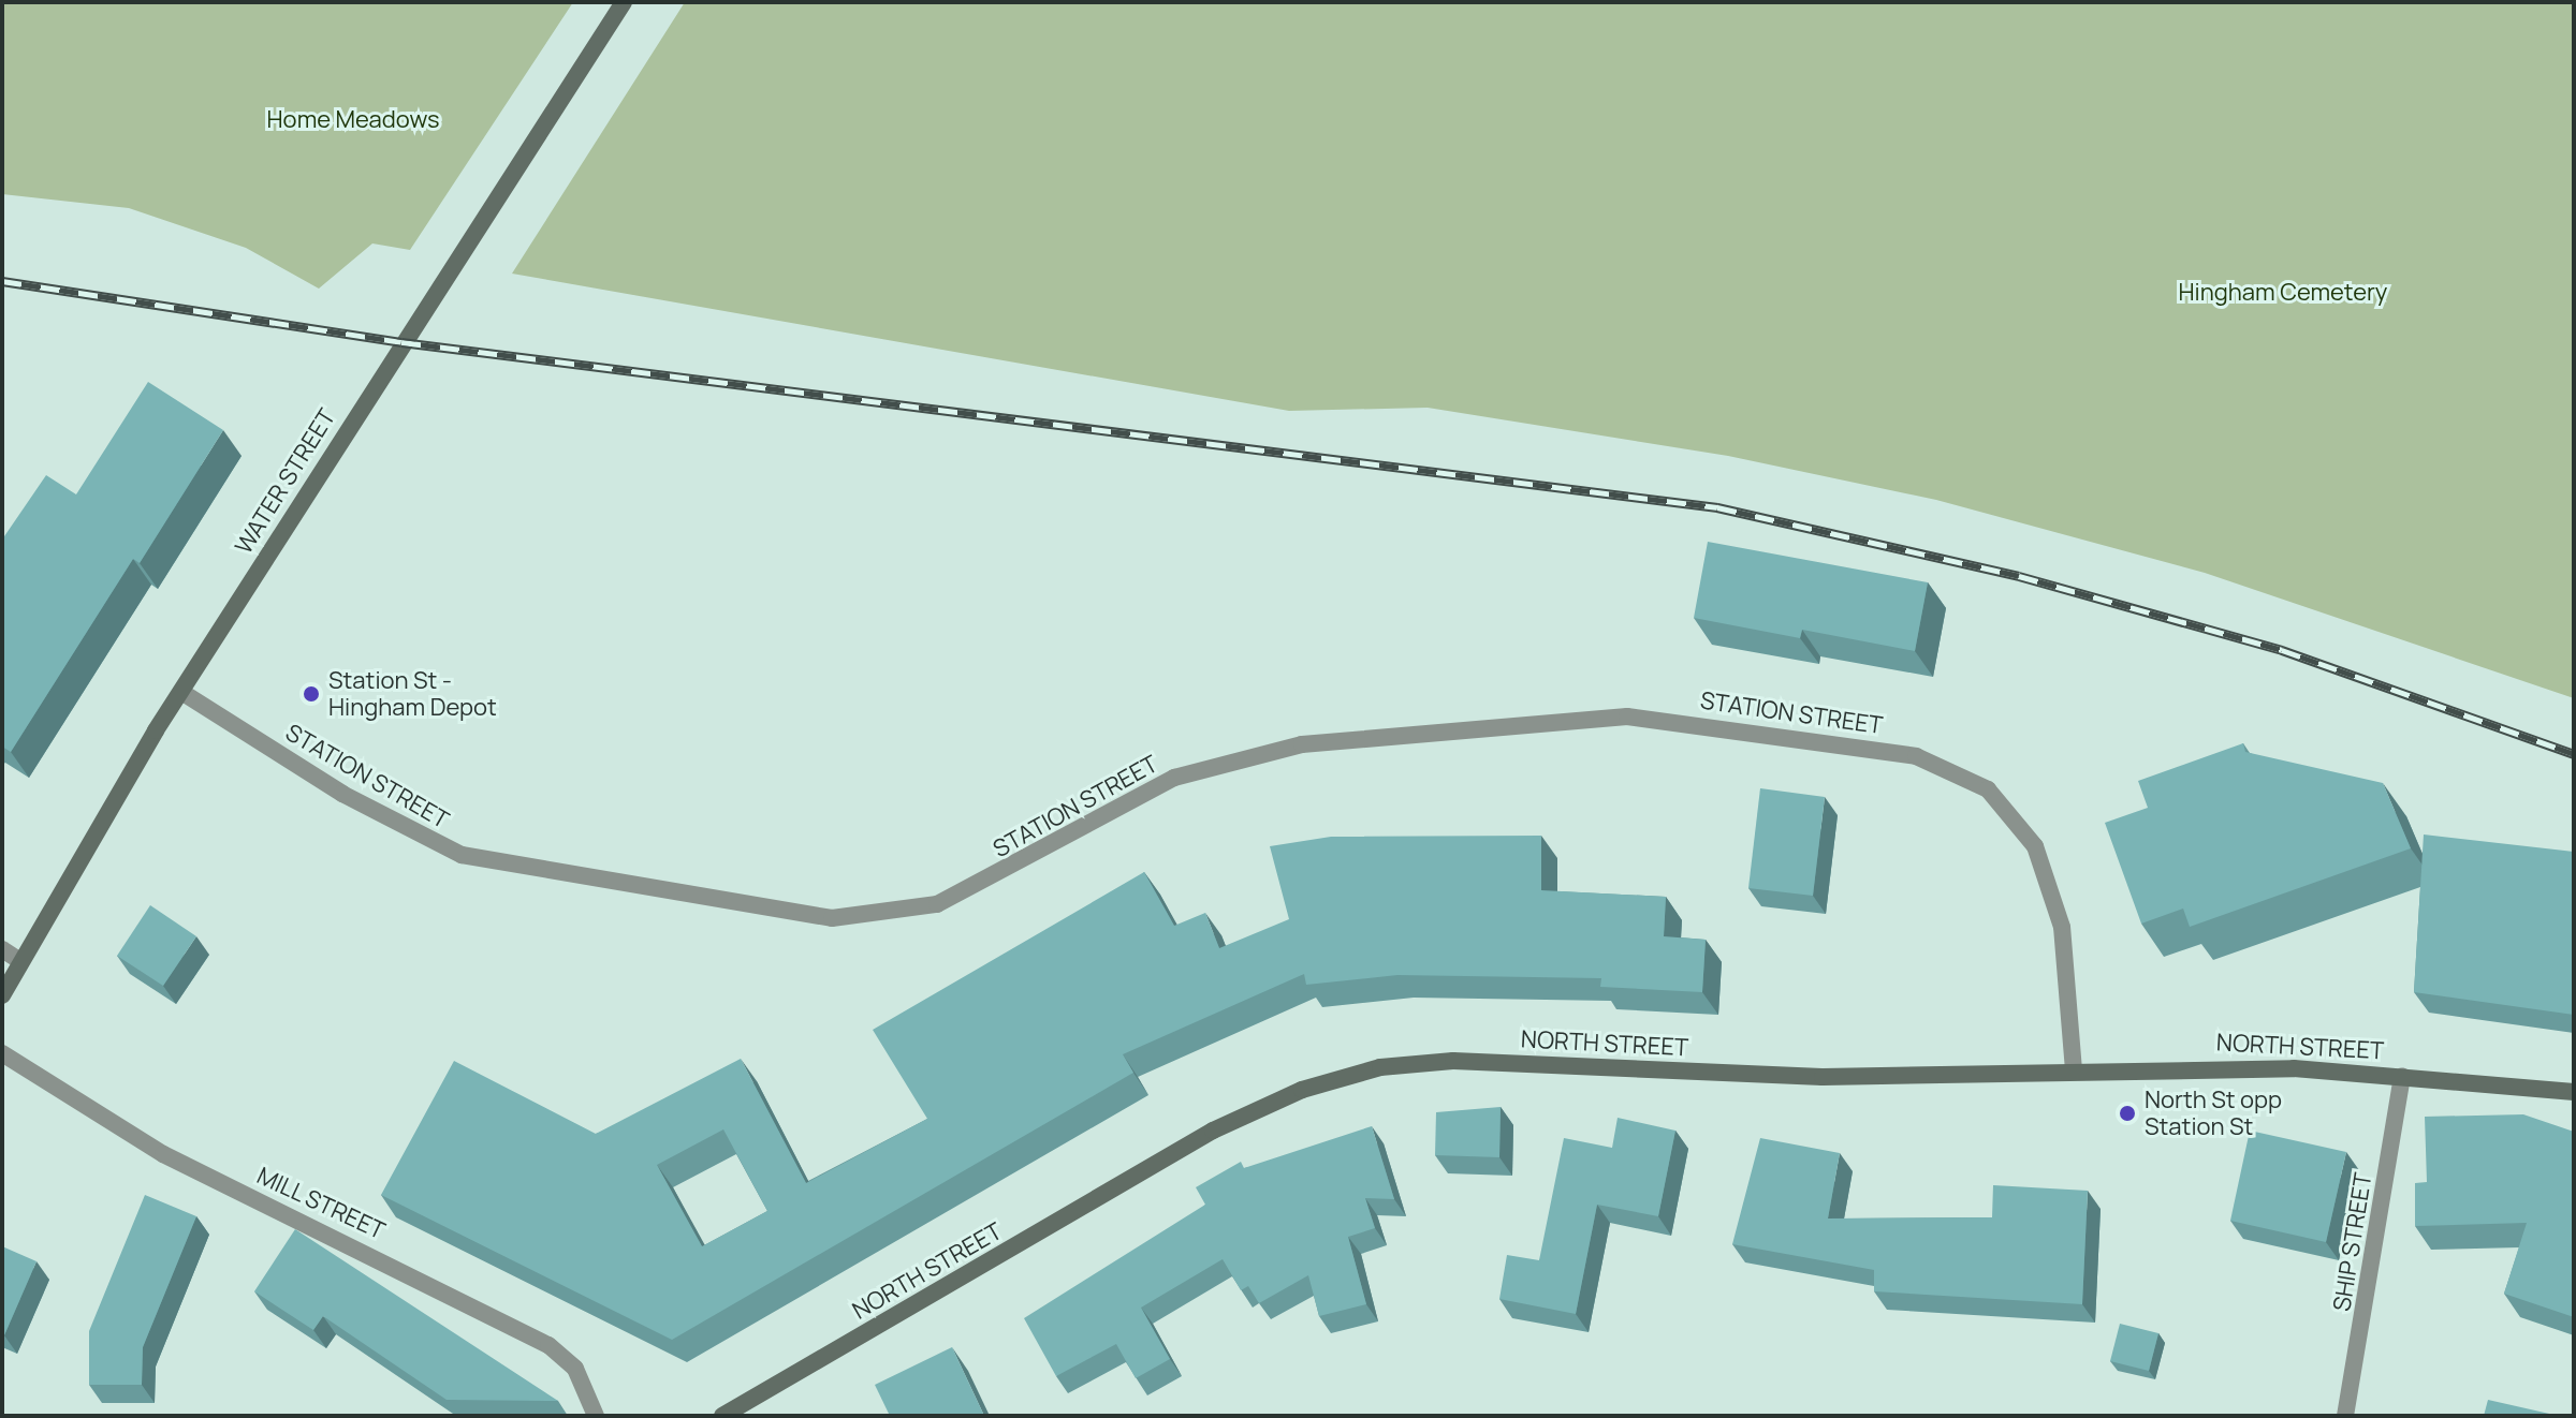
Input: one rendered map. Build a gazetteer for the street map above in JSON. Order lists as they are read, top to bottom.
{
  "streets": {
    "main road": ["WATER STREET", "NORTH STREET"],
    "street": ["STATION STREET", "MILL STREET", "SHIP STREET"]
  },
  "crossings": [
    ["WATER STREET", "STATION STREET"],
    ["STATION STREET", "NORTH STREET"],
    ["NORTH STREET", "SHIP STREET"]
  ],
  "parks": ["Home Meadows", "Hingham Cemetery"],
  "places": ["Station St - Hingham Depot", "North St opp Station St"]
}
